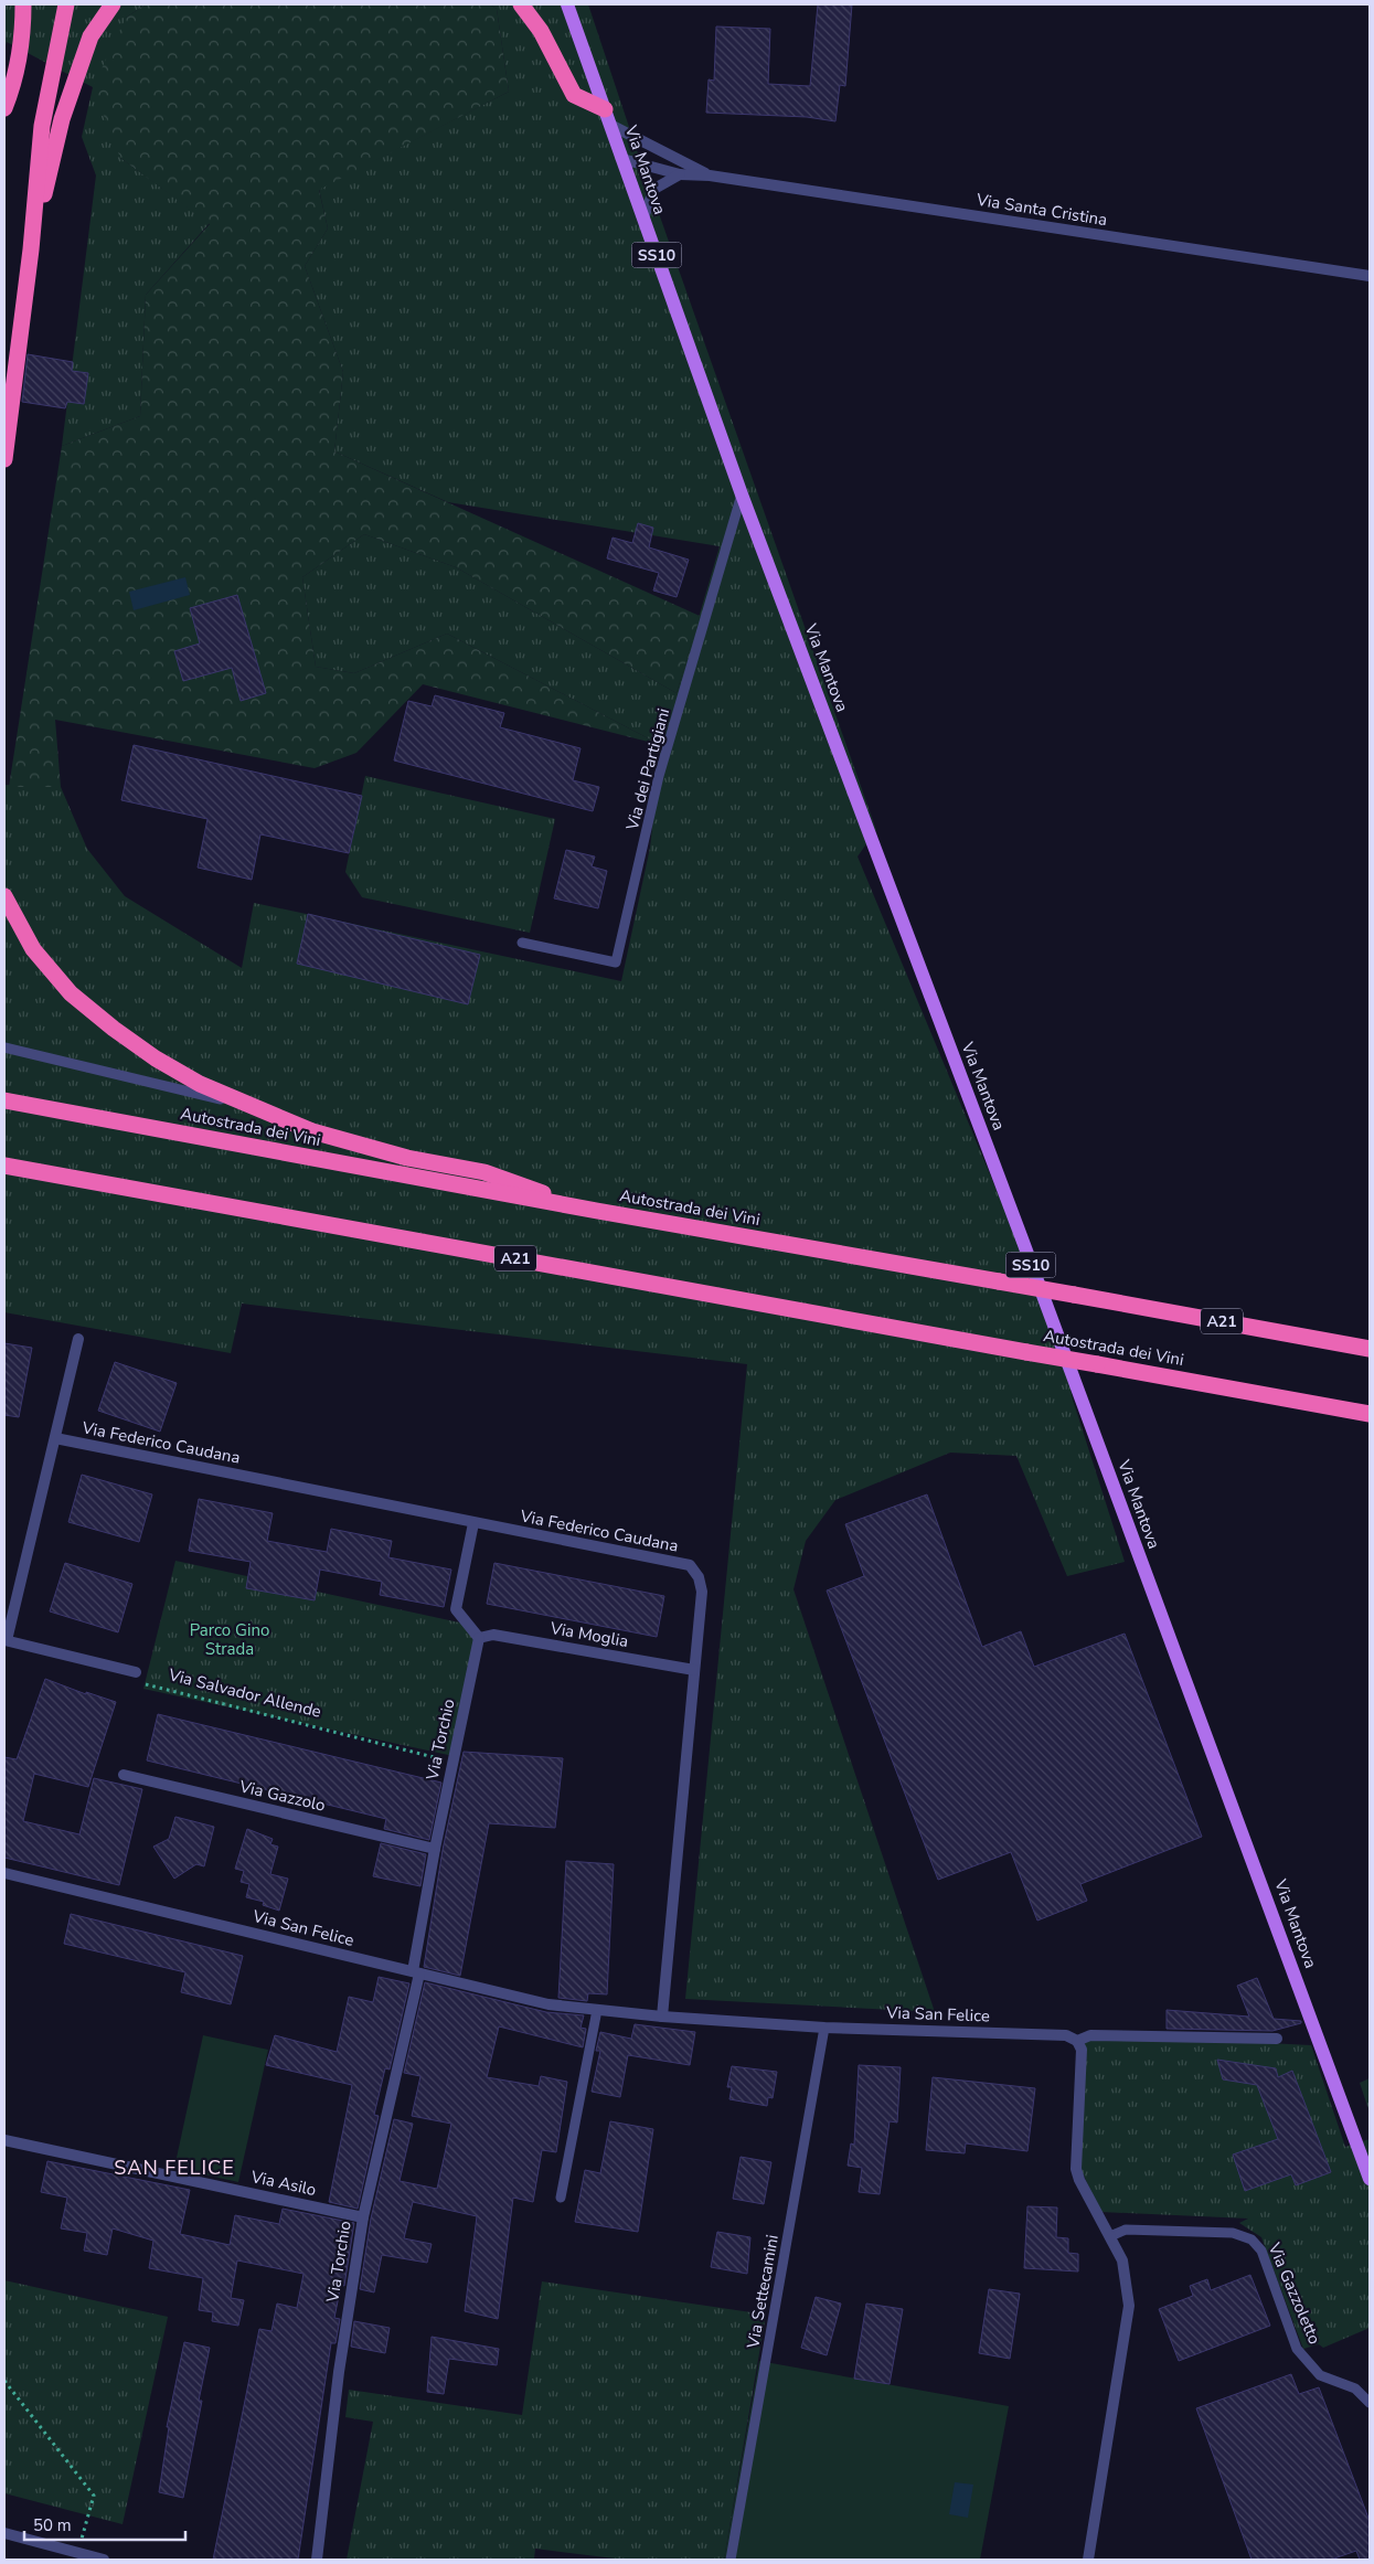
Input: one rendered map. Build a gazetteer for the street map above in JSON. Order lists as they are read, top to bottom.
{
  "streets": {
    "highway": ["Autostrada dei Vini", "A21"],
    "main road": ["Via Mantova", "SS10"],
    "street": [
      "Via Santa Cristina",
      "Via Federico Caudana",
      "Via Moglia",
      "Via Torchio",
      "Via Gazzolo",
      "Via San Felice",
      "Via Asilo"
    ],
    "lane": ["Via dei Partigiani", "Via Settecamini", "Via Gazzoletto"],
    "path": ["Via Salvador Allende"]
  },
  "crossings": [
    ["Via Mantova", "Via Santa Cristina"],
    ["Via Mantova", "Via dei Partigiani"],
    ["Via Federico Caudana", "Via Moglia"],
    ["Via Federico Caudana", "Via San Felice"],
    ["Via Moglia", "Via Torchio"],
    ["Via Salvador Allende", "Via Torchio"],
    ["Via Torchio", "Via Gazzolo"],
    ["Via Torchio", "Via San Felice"],
    ["Via Torchio", "Via Asilo"],
    ["Via San Felice", "Via Settecamini"]
  ],
  "districts": ["SAN FELICE"],
  "parks": ["Parco Gino Strada"],
  "scale_bar": "50 m"
}
